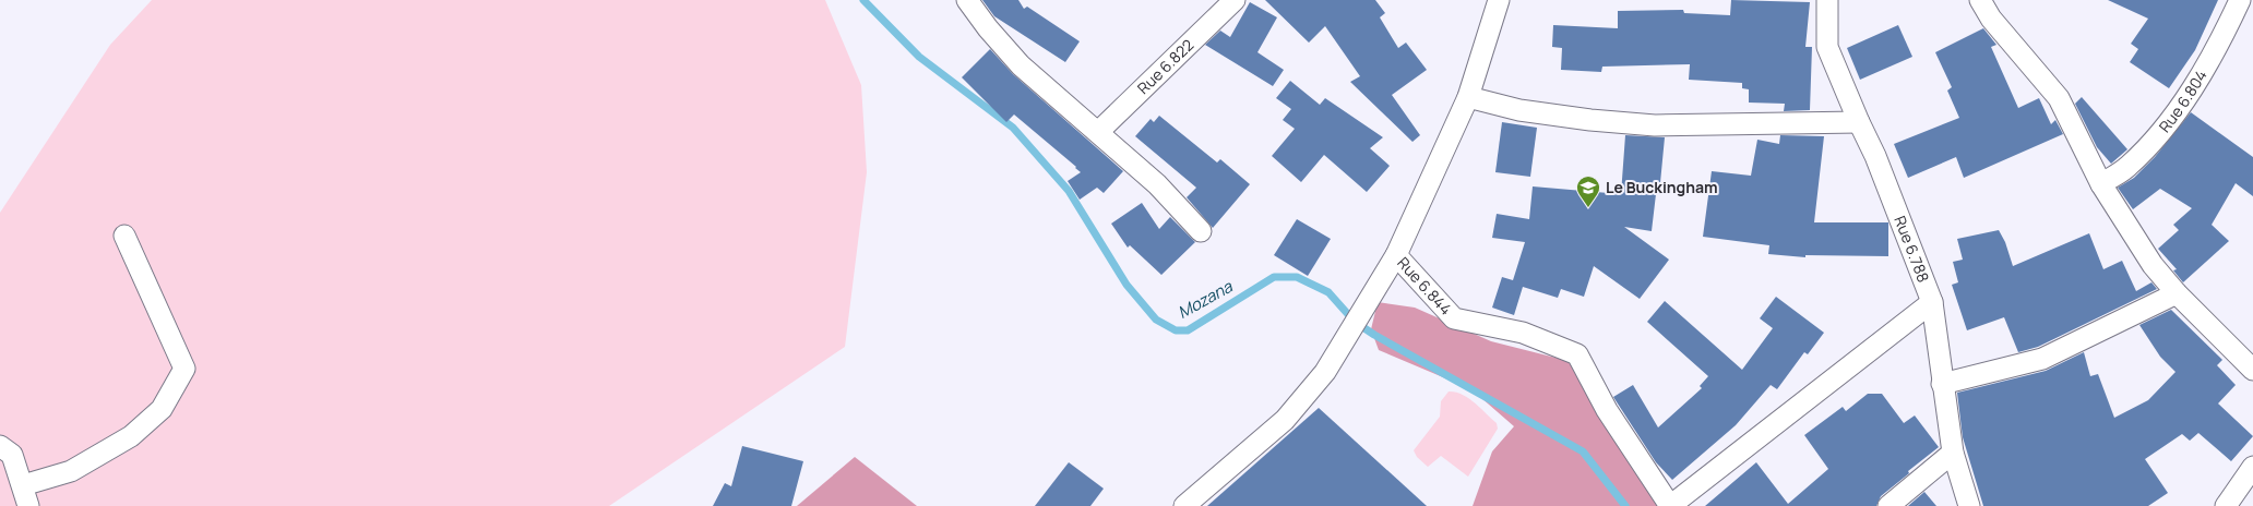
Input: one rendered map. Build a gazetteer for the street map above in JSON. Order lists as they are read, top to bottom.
{
  "streets": {
    "street": [
      "Rue 6.822",
      "Rue 6.804",
      "Rue 6.788",
      "Rue 6.844"
    ]
  },
  "water": ["Mozana"],
  "places": {
    "school or university": ["Le Buckingham"]
  }
}
